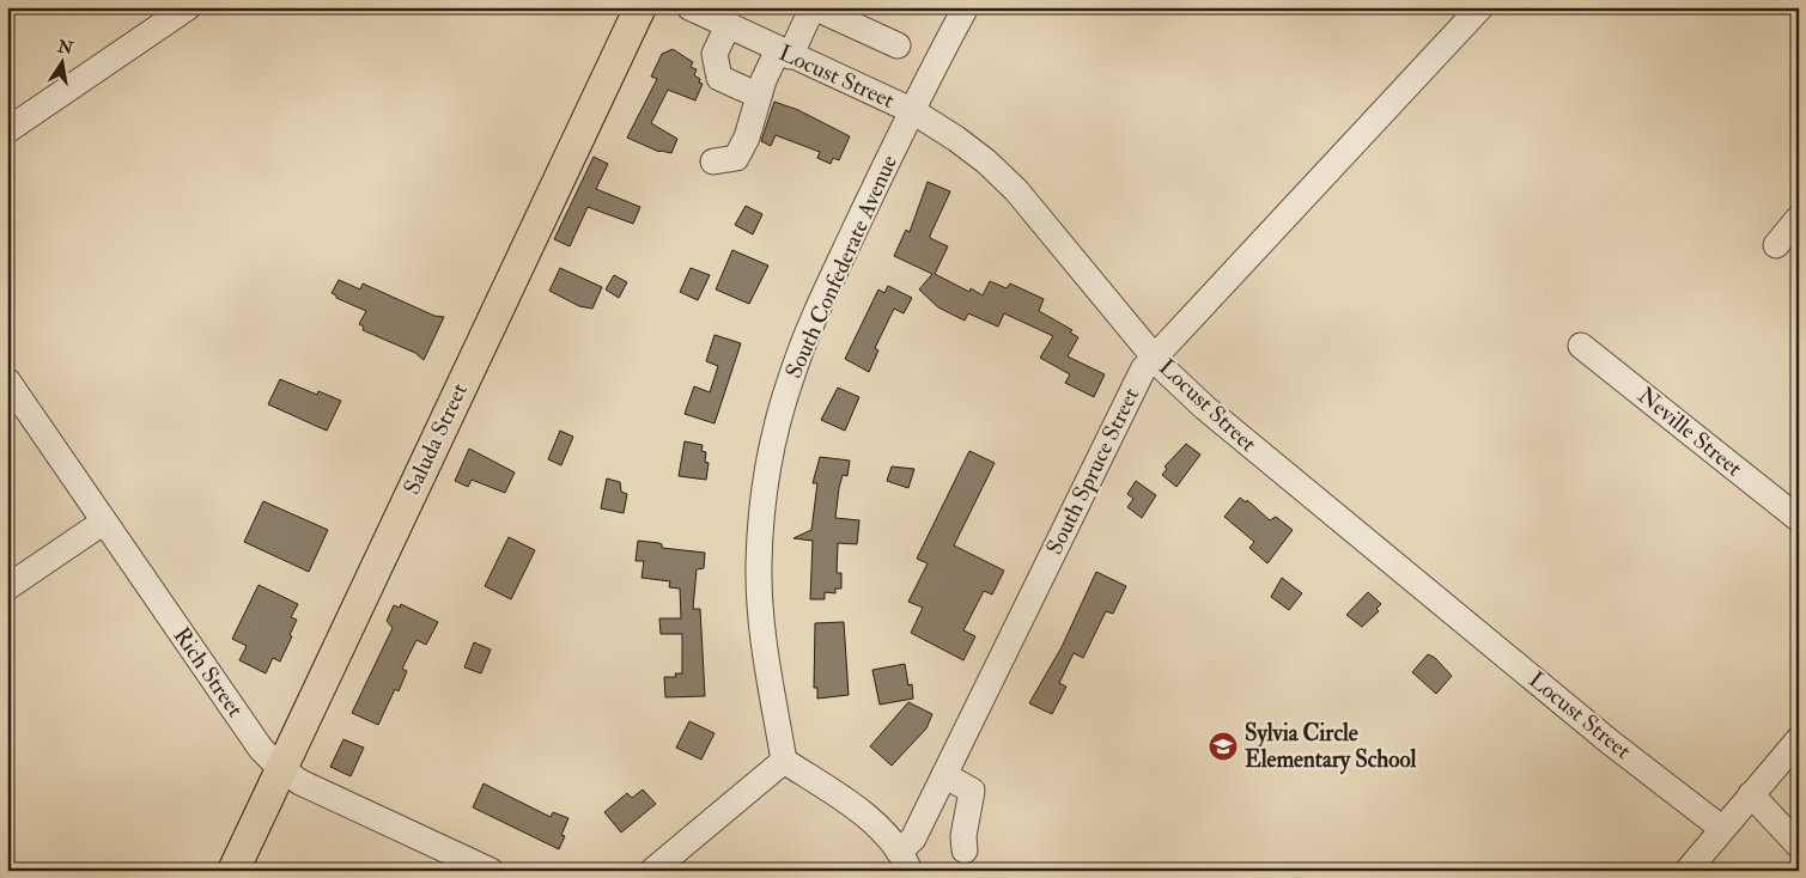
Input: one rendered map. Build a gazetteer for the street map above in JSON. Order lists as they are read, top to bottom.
{
  "streets": {
    "main road": ["Saluda Street"],
    "street": [
      "Locust Street",
      "South Confederate Avenue",
      "Neville Street",
      "South Spruce Street",
      "Rich Street"
    ]
  },
  "crossings": [
    ["Locust Street", "South Confederate Avenue"],
    ["Locust Street", "South Spruce Street"],
    ["Saluda Street", "Rich Street"]
  ],
  "places": {
    "school or university": ["Sylvia Circle Elementary School"]
  },
  "north": "top"
}
